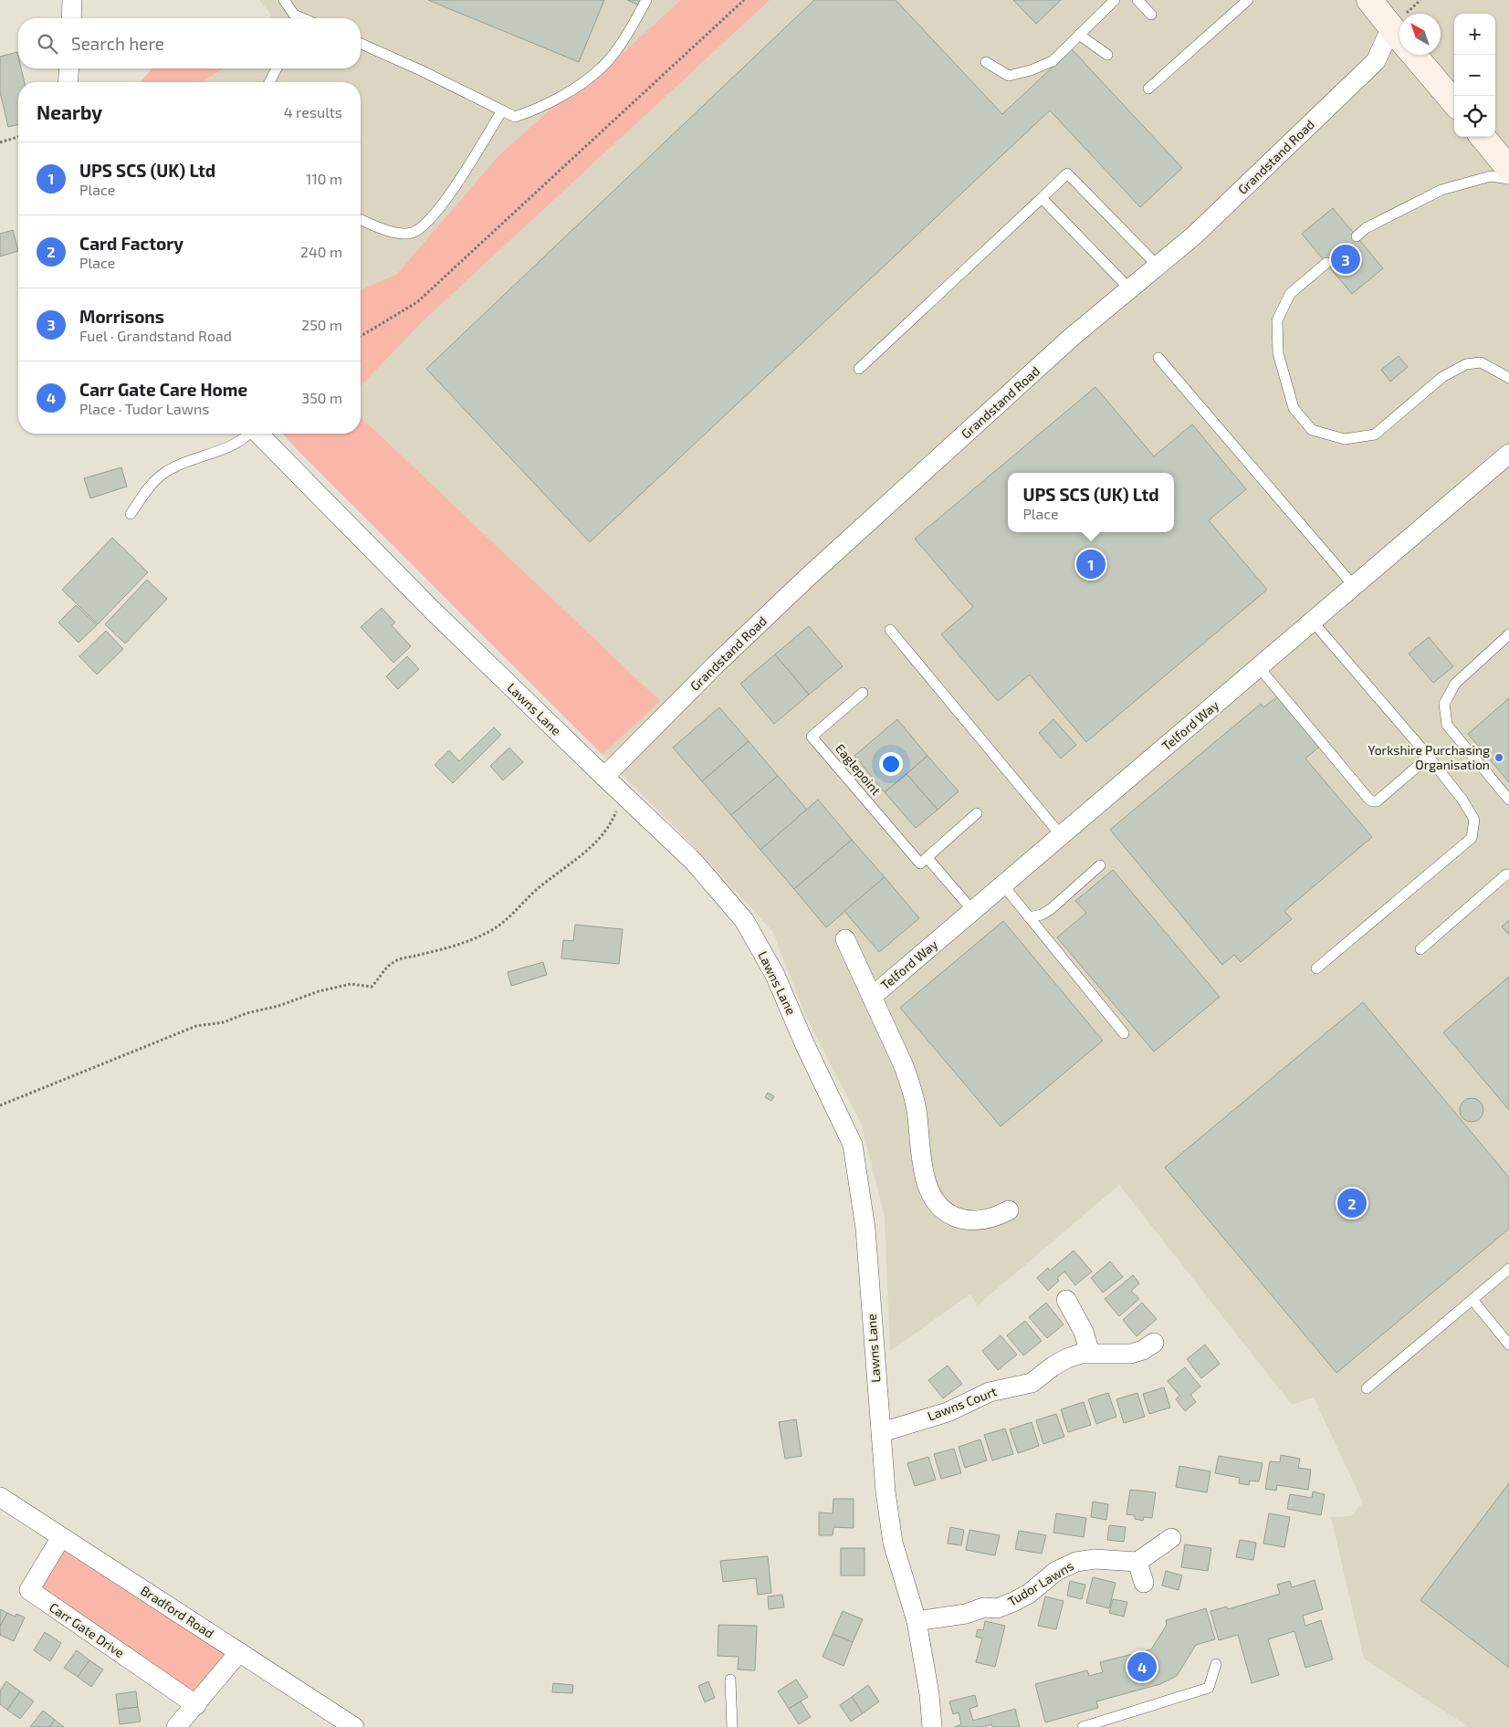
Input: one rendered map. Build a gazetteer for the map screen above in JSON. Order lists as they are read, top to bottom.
{
  "streets": {
    "street": [
      "Grandstand Road",
      "Lawns Lane",
      "Telford Way",
      "Lawns Court",
      "Tudor Lawns",
      "Bradford Road",
      "Carr Gate Drive"
    ],
    "lane": ["Eaglepoint"]
  },
  "crossings": [
    ["Grandstand Road", "Lawns Lane"],
    ["Lawns Lane", "Lawns Court"],
    ["Lawns Lane", "Tudor Lawns"],
    ["Bradford Road", "Carr Gate Drive"]
  ],
  "places": ["Yorkshire Purchasing Organisation"],
  "north": "top left",
  "page": {
    "map_buttons": ["+", "−"],
    "search": "Search here",
    "heading": ["Nearby", "4 results"],
    "list": [
      {
        "mark": "1",
        "name": "UPS SCS (UK) Ltd",
        "note": "Place",
        "value": "110 m"
      },
      {
        "mark": "2",
        "name": "Card Factory",
        "note": "Place",
        "value": "240 m"
      },
      {
        "mark": "3",
        "name": "Morrisons",
        "note": "Fuel · Grandstand Road",
        "value": "250 m"
      },
      {
        "mark": "4",
        "name": "Carr Gate Care Home",
        "note": "Place · Tudor Lawns",
        "value": "350 m"
      }
    ],
    "pins": [
      "3",
      "1",
      "2",
      "4"
    ],
    "popup": ["UPS SCS (UK) Ltd", "Place"]
  }
}
